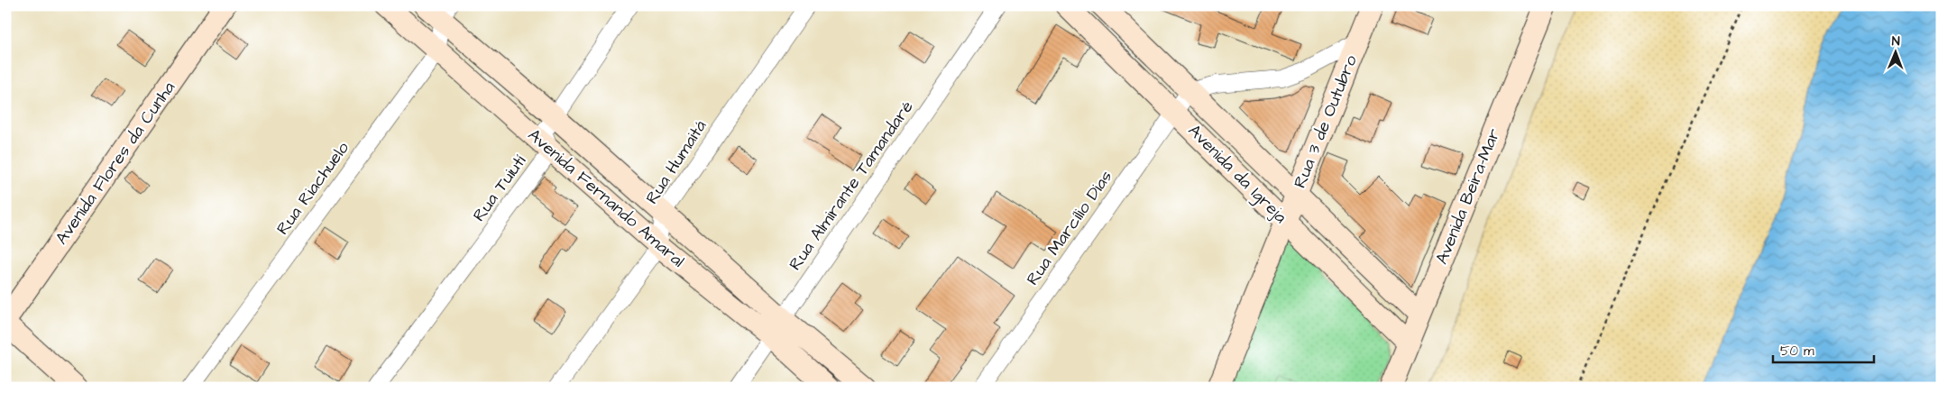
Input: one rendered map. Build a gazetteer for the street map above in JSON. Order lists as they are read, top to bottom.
{
  "streets": {
    "main road": [
      "Rua 3 de Outubro",
      "Avenida Flores da Cunha",
      "Avenida da Igreja",
      "Avenida Beira-Mar",
      "Avenida Fernando Amaral"
    ],
    "street": [
      "Rua Humaitá",
      "Rua Almirante Tamandaré",
      "Rua Riachuelo",
      "Rua Tuiutí",
      "Rua Marcílio Dias"
    ]
  },
  "crossings": [
    ["Rua 3 de Outubro", "Avenida da Igreja"],
    ["Rua Humaitá", "Avenida Fernando Amaral"],
    ["Avenida da Igreja", "Avenida Beira-Mar"],
    ["Avenida da Igreja", "Rua Marcílio Dias"],
    ["Rua Almirante Tamandaré", "Avenida Fernando Amaral"],
    ["Rua Riachuelo", "Avenida Fernando Amaral"],
    ["Rua Tuiutí", "Avenida Fernando Amaral"]
  ],
  "scale_bar": "50 m",
  "north": "top"
}
